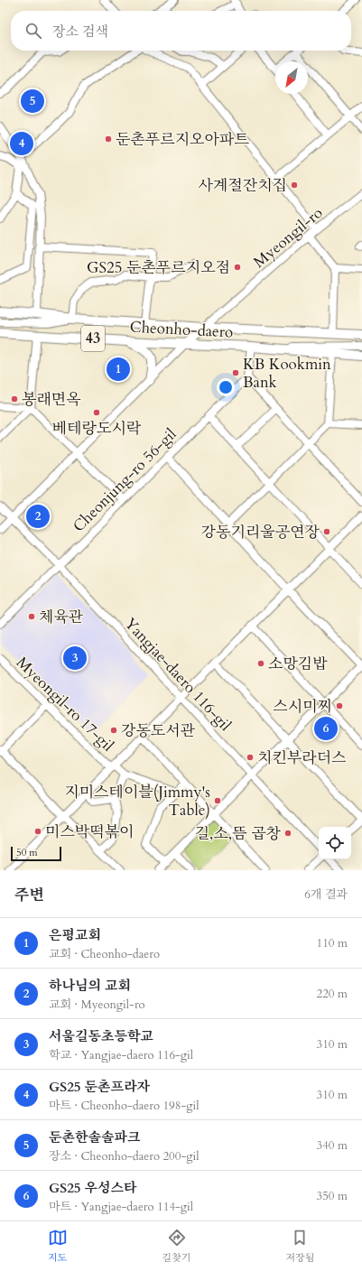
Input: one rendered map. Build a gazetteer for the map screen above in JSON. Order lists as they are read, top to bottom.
{
  "streets": {
    "main road": ["Cheonho-daero", "43"],
    "street": [
      "Myeongil-ro",
      "Cheonjung-ro 56-gil",
      "Yangjae-daero 116-gil",
      "Myeongil-ro 17-gil"
    ]
  },
  "crossings": [
    ["Myeongil-ro", "Cheonho-daero"],
    ["Myeongil-ro", "Yangjae-daero 116-gil"],
    ["Cheonjung-ro 56-gil", "Yangjae-daero 116-gil"]
  ],
  "places": [
    "둔촌푸르지오아파트",
    "사계절잔치집",
    "GS25 둔촌푸르지오점",
    "KB Kookmin Bank",
    "봉래면옥",
    "베테랑도시락",
    "강동기리울공연장",
    "체육관",
    "소망김밥",
    "스시미찌",
    "강동도서관",
    "치킨부라더스",
    "지미스테이블(Jimmy's Table)",
    "미스박떡볶이",
    "길,소,뜸 곱창"
  ],
  "scale_bar": "50 m",
  "north": "bottom left",
  "page": {
    "search": "장소 검색",
    "pins": [
      "5",
      "4",
      "1",
      "2",
      "3",
      "6"
    ],
    "scale": "50 m",
    "heading": ["주변", "6개 결과"],
    "list": [
      {
        "mark": "1",
        "name": "은평교회",
        "note": "교회 · Cheonho-daero",
        "value": "110 m"
      },
      {
        "mark": "2",
        "name": "하나님의 교회",
        "note": "교회 · Myeongil-ro",
        "value": "220 m"
      },
      {
        "mark": "3",
        "name": "서울길동초등학교",
        "note": "학교 · Yangjae-daero 116-gil",
        "value": "310 m"
      },
      {
        "mark": "4",
        "name": "GS25 둔촌프라자",
        "note": "마트 · Cheonho-daero 198-gil",
        "value": "310 m"
      },
      {
        "mark": "5",
        "name": "둔촌한솔솔파크",
        "note": "장소 · Cheonho-daero 200-gil",
        "value": "340 m"
      },
      {
        "mark": "6",
        "name": "GS25 우성스타",
        "note": "마트 · Yangjae-daero 114-gil",
        "value": "350 m"
      }
    ],
    "nav": ["지도", "길찾기", "저장됨"]
  }
}
